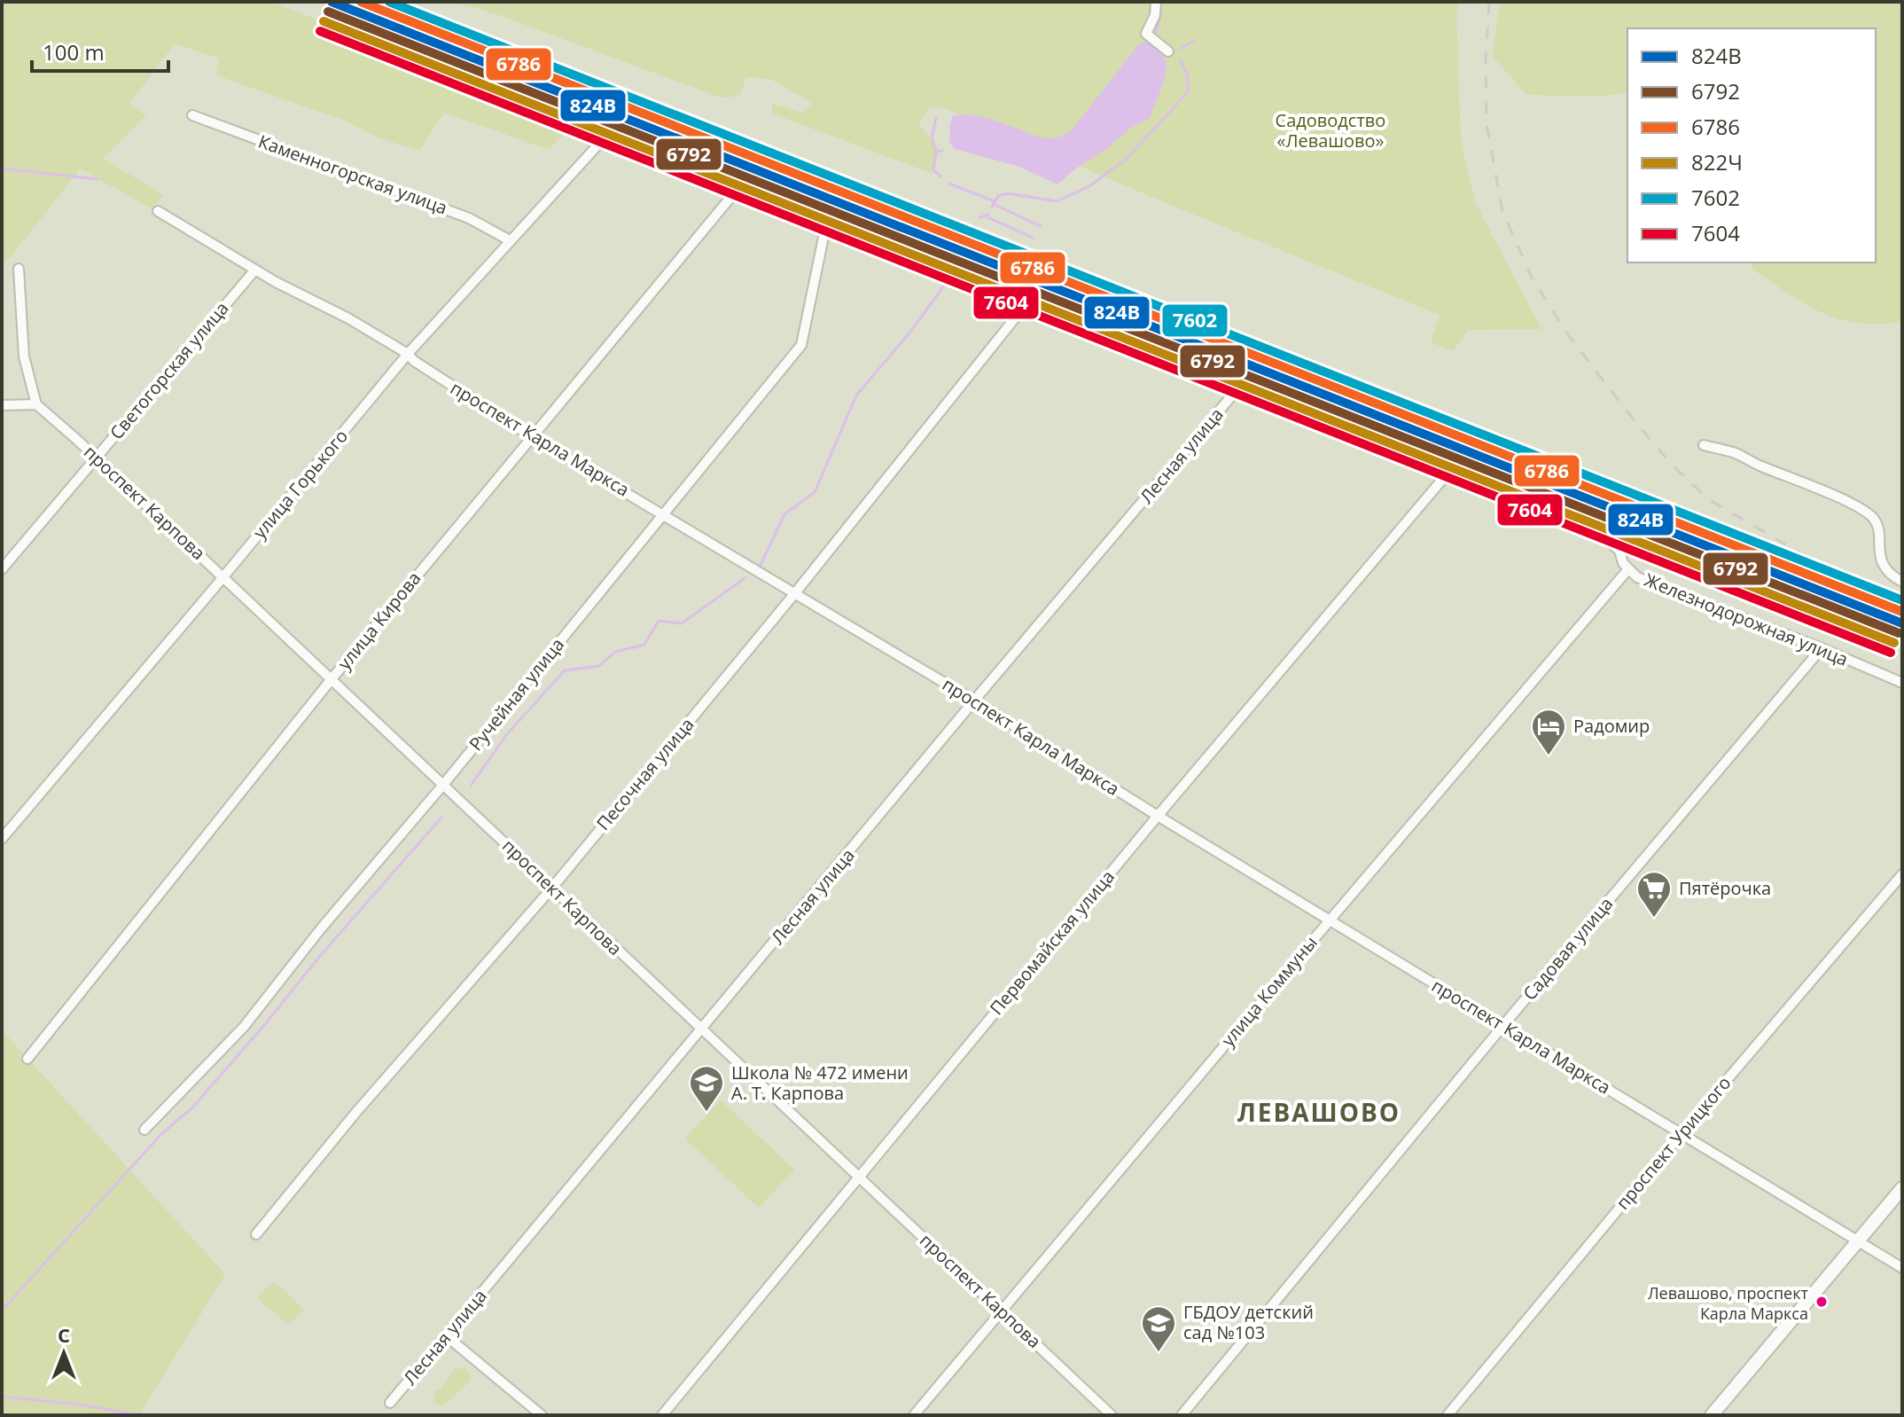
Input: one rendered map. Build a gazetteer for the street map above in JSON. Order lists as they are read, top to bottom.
{
  "streets": {
    "street": [
      "Каменногорская улица",
      "Светогорская улица",
      "проспект Карла Маркса",
      "Лесная улица",
      "улица Горького",
      "проспект Карпова",
      "Железнодорожная улица",
      "улица Кирова",
      "Ручейная улица",
      "Песочная улица",
      "Первомайская улица",
      "Садовая улица",
      "улица Коммуны",
      "проспект Урицкого"
    ]
  },
  "crossings": [
    ["Каменногорская улица", "улица Горького"],
    ["Светогорская улица", "проспект Карла Маркса"],
    ["Светогорская улица", "проспект Карпова"],
    ["проспект Карла Маркса", "Лесная улица"],
    ["проспект Карла Маркса", "улица Горького"],
    ["проспект Карла Маркса", "улица Кирова"],
    ["проспект Карла Маркса", "Ручейная улица"],
    ["проспект Карла Маркса", "Песочная улица"],
    ["проспект Карла Маркса", "Первомайская улица"],
    ["проспект Карла Маркса", "Садовая улица"],
    ["проспект Карла Маркса", "улица Коммуны"],
    ["проспект Карла Маркса", "проспект Урицкого"],
    ["Лесная улица", "проспект Карпова"],
    ["Лесная улица", "Железнодорожная улица"],
    ["улица Горького", "проспект Карпова"],
    ["проспект Карпова", "улица Кирова"],
    ["проспект Карпова", "Ручейная улица"],
    ["проспект Карпова", "Песочная улица"],
    ["проспект Карпова", "Первомайская улица"],
    ["проспект Карпова", "улица Коммуны"],
    ["Железнодорожная улица", "улица Кирова"],
    ["Железнодорожная улица", "Ручейная улица"],
    ["Железнодорожная улица", "Песочная улица"],
    ["Железнодорожная улица", "Первомайская улица"],
    ["Железнодорожная улица", "Садовая улица"],
    ["Железнодорожная улица", "улица Коммуны"]
  ],
  "districts": ["ЛЕВАШОВО"],
  "parks": ["Садоводство «Левашово»"],
  "places": {
    "hotel": ["Радомир"],
    "supermarket": ["Пятёрочка"],
    "school or university": ["Школа № 472 имени А. Т. Карпова", "ГБДОУ детский сад №103"],
    "other": ["Левашово, проспект Карла Маркса"]
  },
  "lines": [
    "transit line 824В",
    "transit line 6786",
    "transit line 7602",
    "transit line 6792",
    "transit line 822Ч",
    "transit line 7604"
  ],
  "legend": [
    "824В",
    "6792",
    "6786",
    "822Ч",
    "7602",
    "7604"
  ],
  "scale_bar": "100 m",
  "north": "top"
}
